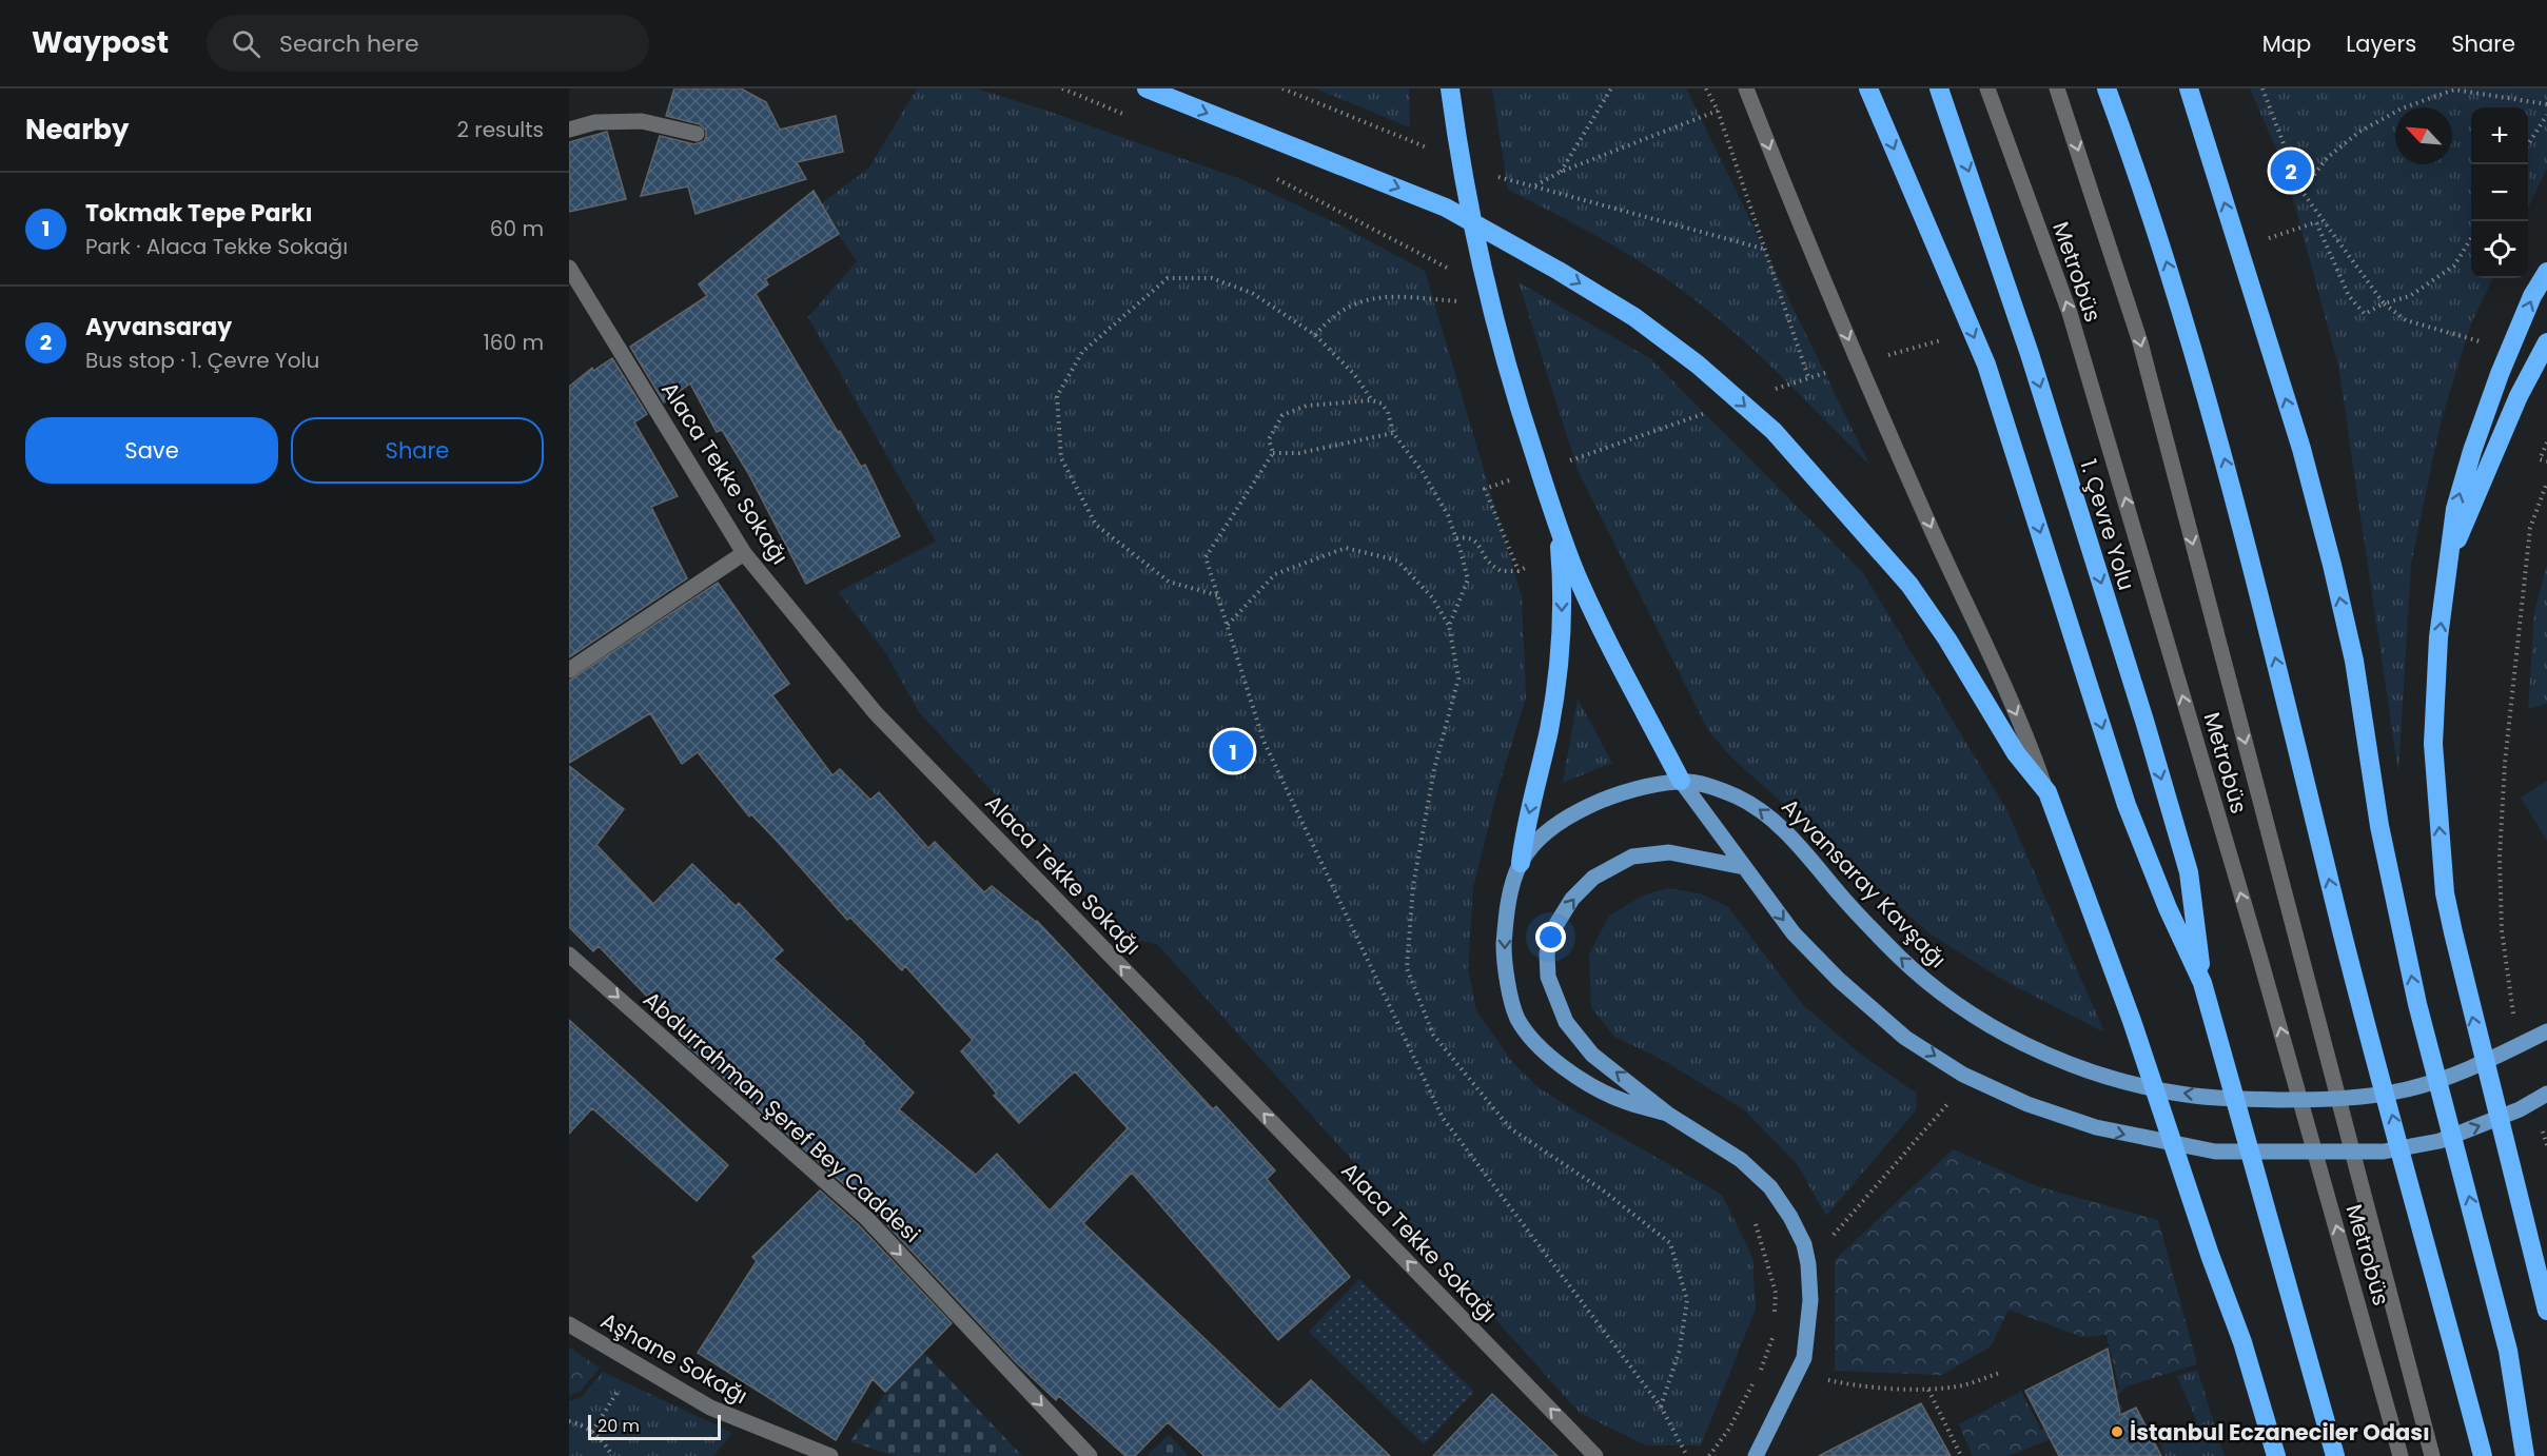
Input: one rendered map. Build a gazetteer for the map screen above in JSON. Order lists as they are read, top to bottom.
{
  "streets": {
    "highway": ["1. Çevre Yolu"],
    "main road": ["Ayvansaray Kavşağı"],
    "street": [
      "Metrobüs",
      "Alaca Tekke Sokağı",
      "Abdurrahman Şeref Bey Caddesi",
      "Aşhane Sokağı"
    ]
  },
  "one_way": ["Alaca Tekke Sokağı", "Abdurrahman Şeref Bey Caddesi"],
  "places": ["İstanbul Eczaneciler Odası"],
  "scale_bar": "20 m",
  "north": "top left",
  "page": {
    "header": "Waypost",
    "search": "Search here",
    "nav": ["Map", "Layers", "Share"],
    "heading": ["Nearby", "2 results"],
    "map_buttons": ["+", "−"],
    "pins": ["2", "1"],
    "list": [
      {
        "mark": "1",
        "name": "Tokmak Tepe Parkı",
        "note": "Park · Alaca Tekke Sokağı",
        "value": "60 m"
      },
      {
        "mark": "2",
        "name": "Ayvansaray",
        "note": "Bus stop · 1. Çevre Yolu",
        "value": "160 m"
      }
    ],
    "buttons": ["Save", "Share"],
    "scale": "20 m"
  }
}
